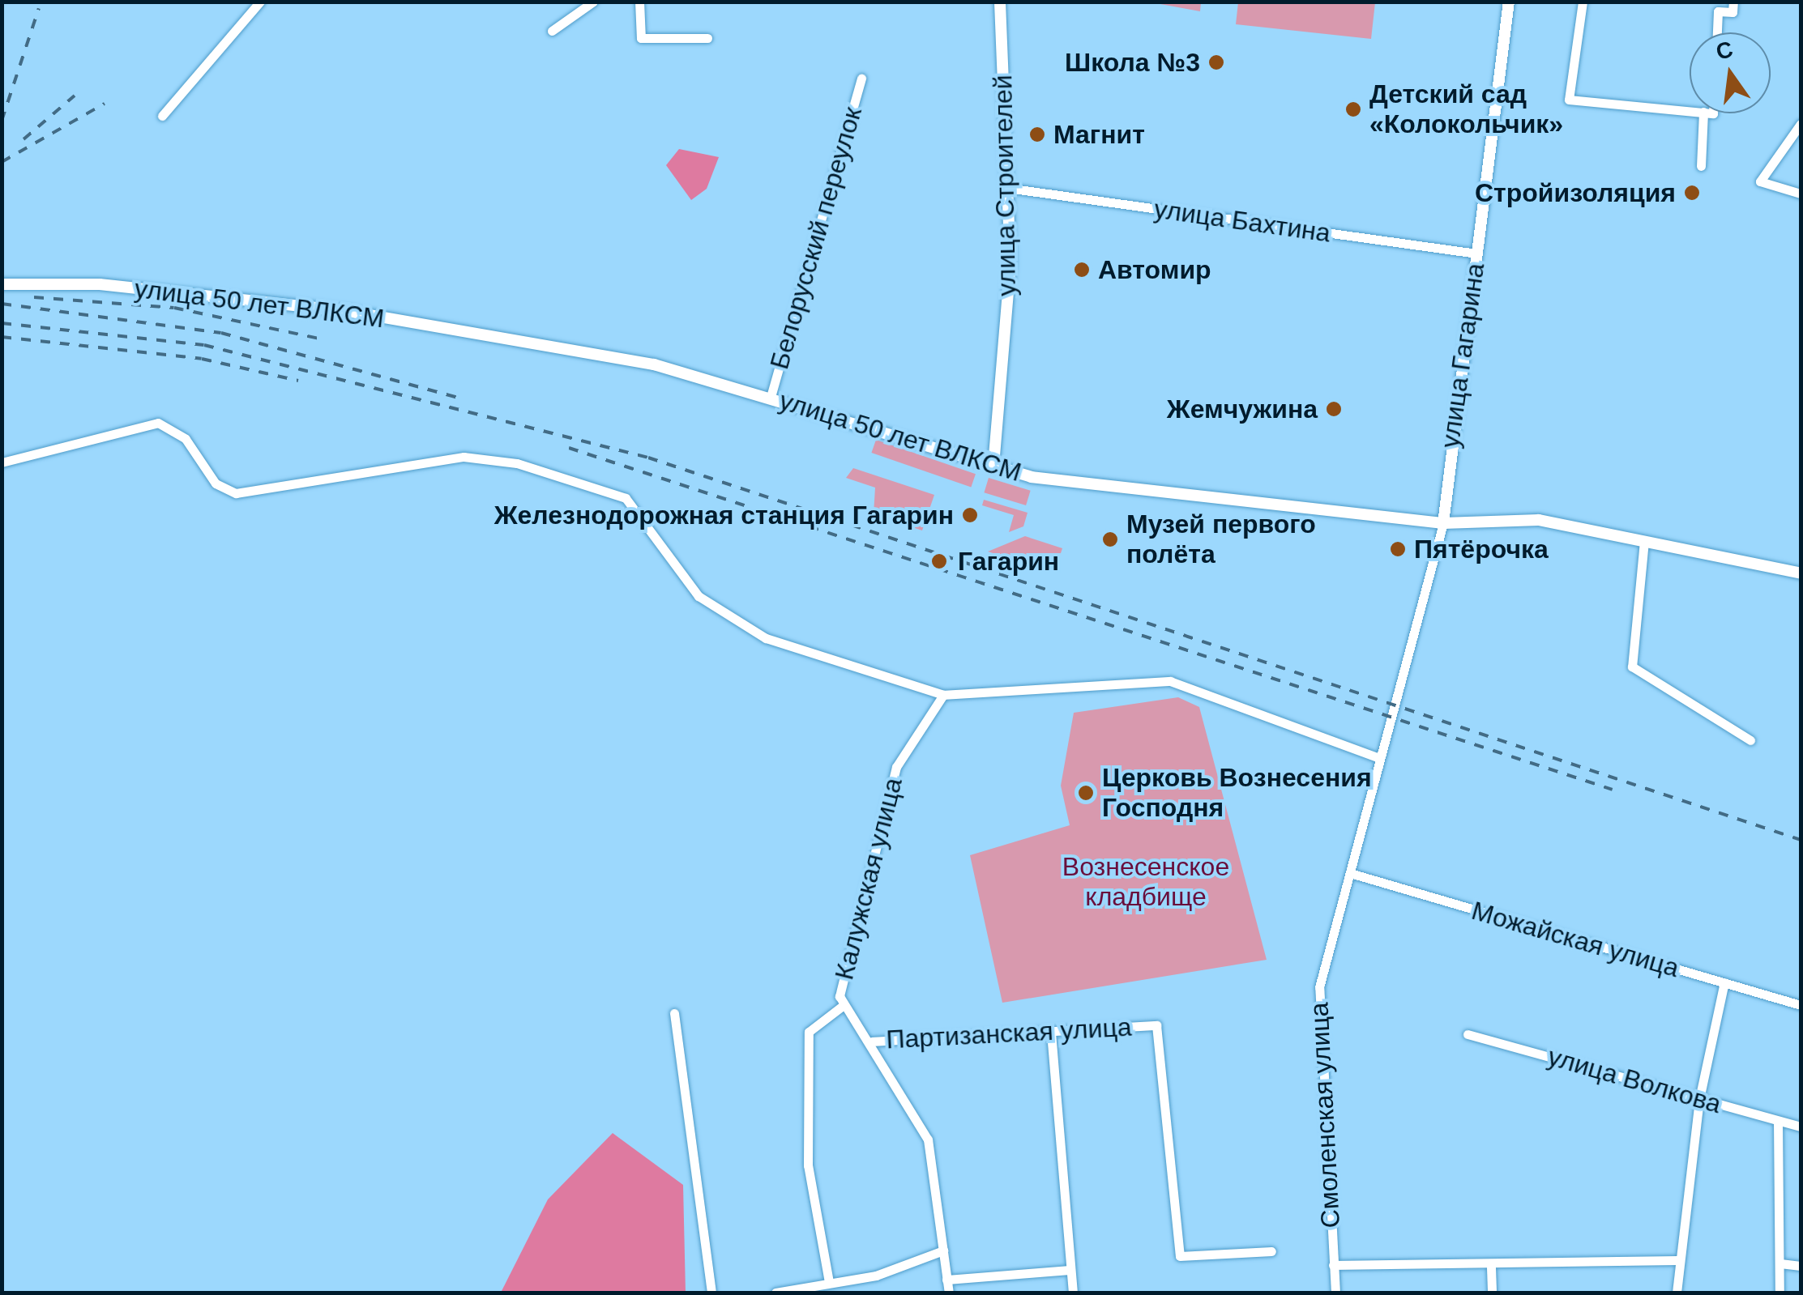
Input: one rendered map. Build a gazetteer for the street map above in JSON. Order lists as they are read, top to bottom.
{
  "streets": {
    "main road": ["улица Строителей", "улица 50 лет ВЛКСМ", "улица Гагарина"],
    "street": [
      "улица Бахтина",
      "Белорусский переулок",
      "Калужская улица",
      "Можайская улица",
      "Партизанская улица",
      "улица Волкова",
      "Смоленская улица"
    ]
  },
  "crossings": [
    ["улица Строителей", "улица Бахтина"],
    ["улица Строителей", "улица 50 лет ВЛКСМ"],
    ["улица Бахтина", "улица Гагарина"],
    ["Белорусский переулок", "улица 50 лет ВЛКСМ"],
    ["улица 50 лет ВЛКСМ", "улица Гагарина"],
    ["улица Гагарина", "Смоленская улица"],
    ["Калужская улица", "Партизанская улица"],
    ["Можайская улица", "Смоленская улица"]
  ],
  "parks": ["Вознесенское кладбище"],
  "places": [
    "Школа №3",
    "Детский сад «Колокольчик»",
    "Магнит",
    "Стройизоляция",
    "Автомир",
    "Жемчужина",
    "Железнодорожная станция Гагарин",
    "Музей первого полёта",
    "Пятёрочка",
    "Гагарин",
    "Церковь Вознесения Господня"
  ],
  "north": "top"
}
